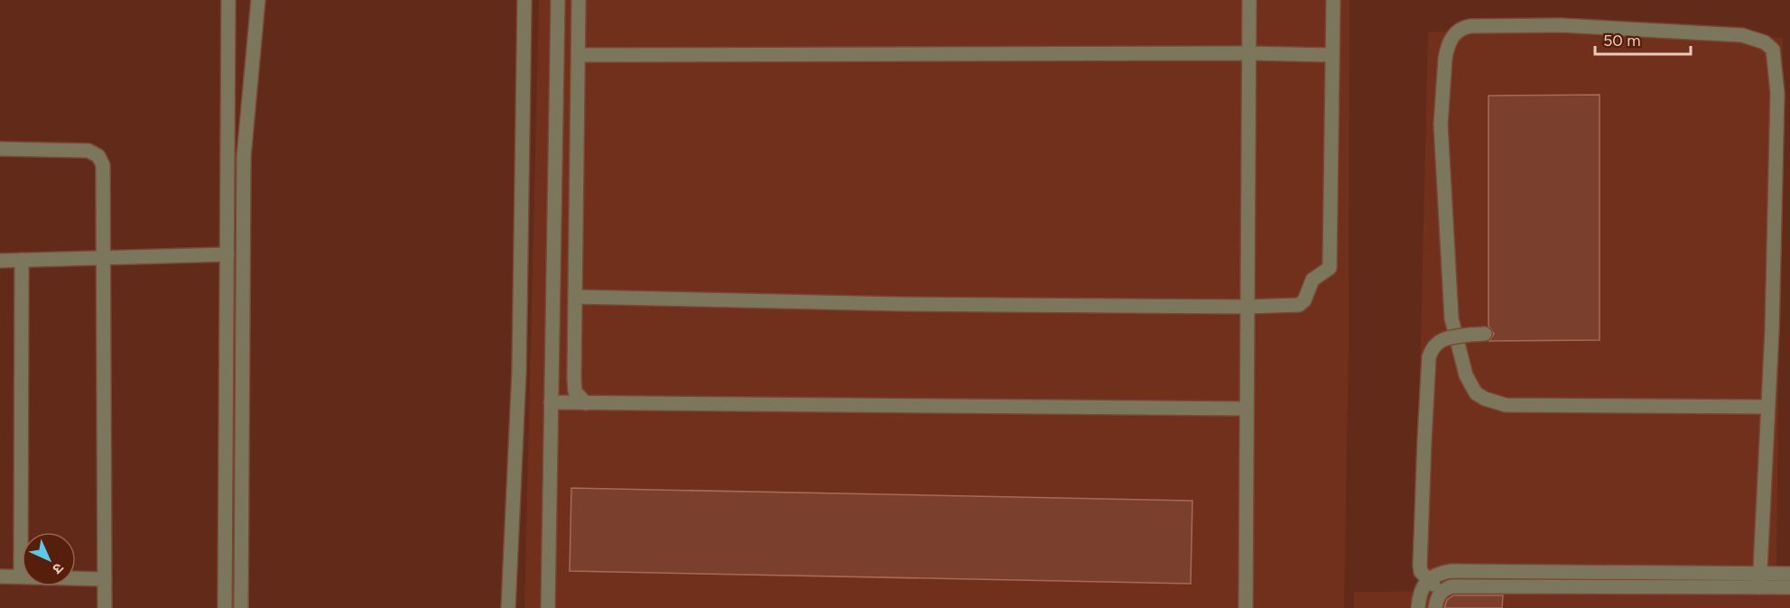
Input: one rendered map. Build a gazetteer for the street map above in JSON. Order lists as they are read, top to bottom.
{
  "scale_bar": "50 m",
  "north": "bottom right"
}
